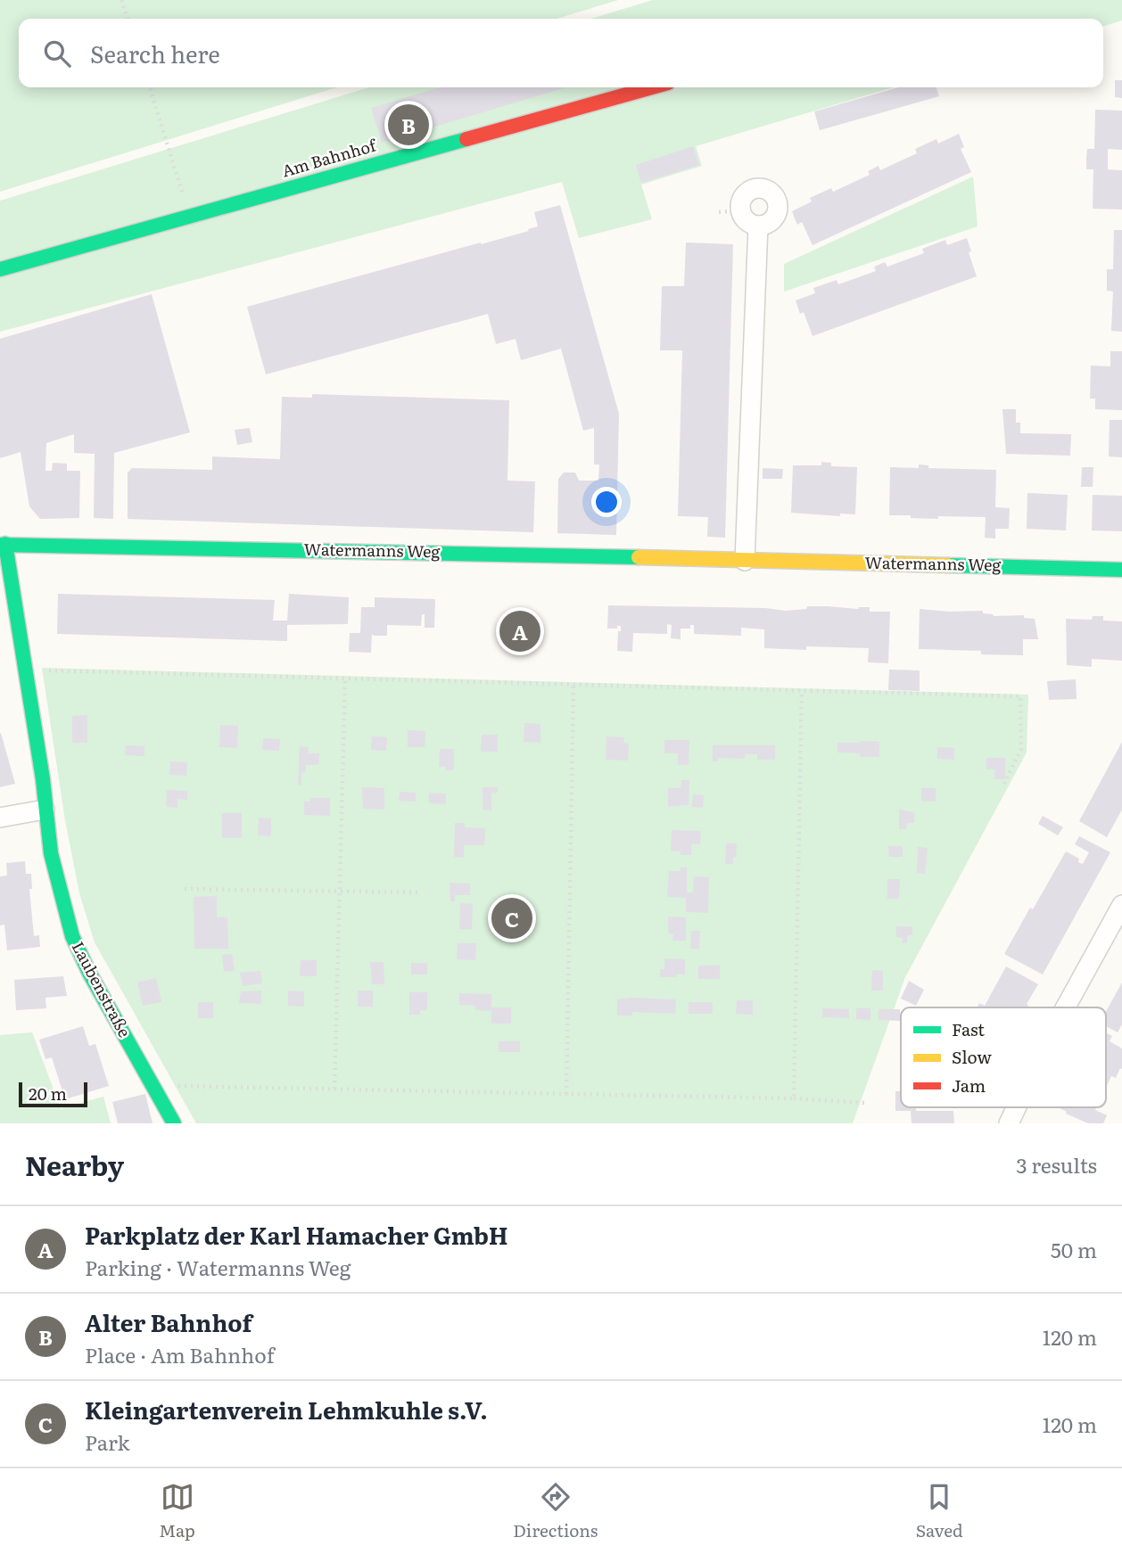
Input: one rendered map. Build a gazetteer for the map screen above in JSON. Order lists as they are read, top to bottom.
{
  "streets": {
    "street": ["Am Bahnhof", "Watermanns Weg", "Laubenstraße"]
  },
  "crossings": [
    ["Watermanns Weg", "Laubenstraße"]
  ],
  "legend": ["Fast", "Slow", "Jam"],
  "scale_bar": "20 m",
  "page": {
    "search": "Search here",
    "pins": ["B", "A", "C"],
    "scale": "20 m",
    "heading": ["Nearby", "3 results"],
    "list": [
      {
        "mark": "A",
        "name": "Parkplatz der Karl Hamacher GmbH",
        "note": "Parking · Watermanns Weg",
        "value": "50 m"
      },
      {
        "mark": "B",
        "name": "Alter Bahnhof",
        "note": "Place · Am Bahnhof",
        "value": "120 m"
      },
      {
        "mark": "C",
        "name": "Kleingartenverein Lehmkuhle s.V.",
        "note": "Park",
        "value": "120 m"
      }
    ],
    "nav": ["Map", "Directions", "Saved"]
  }
}
